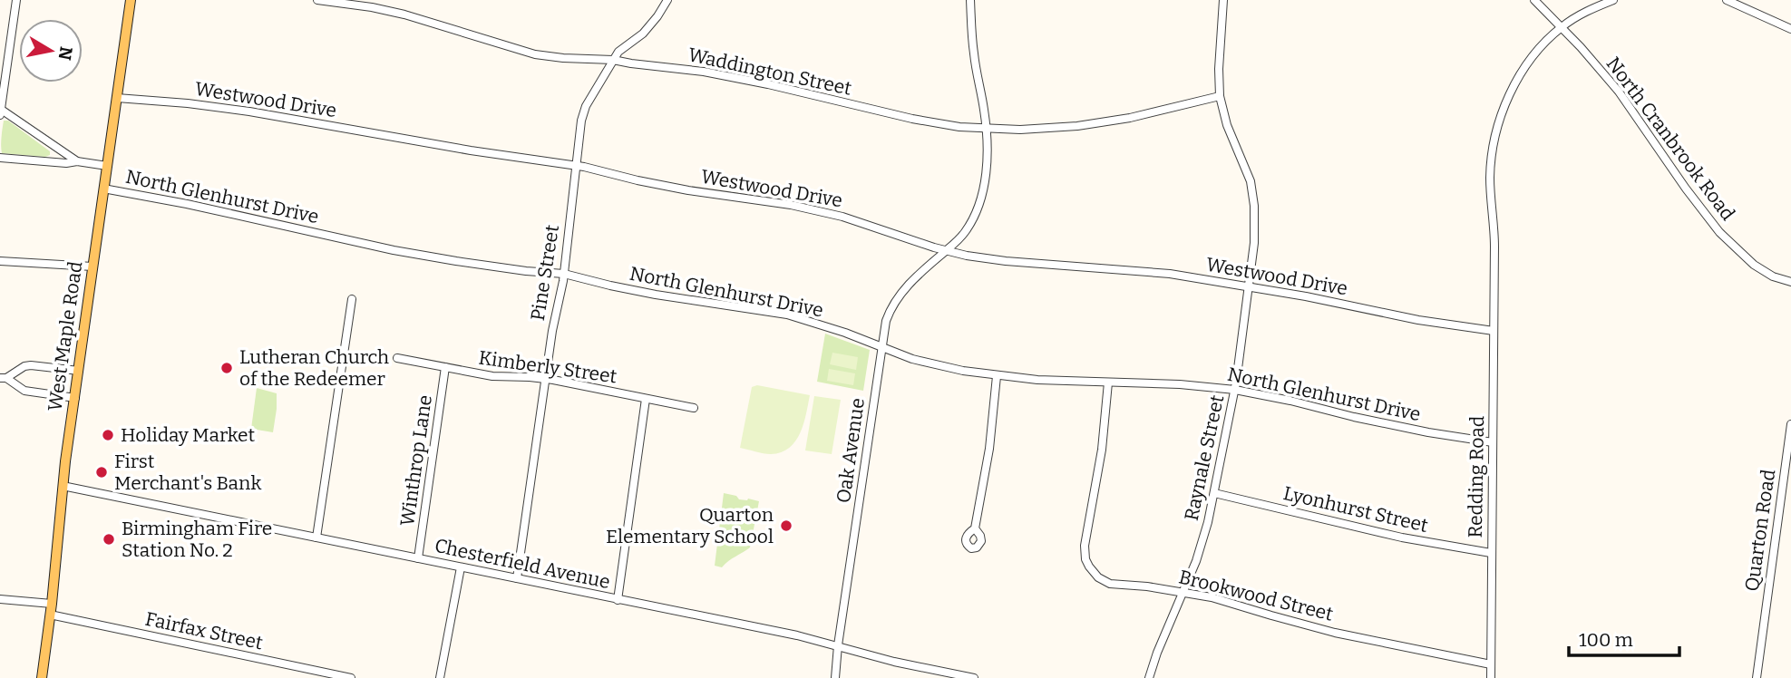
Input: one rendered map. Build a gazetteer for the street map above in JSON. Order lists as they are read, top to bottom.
{
  "streets": {
    "main road": ["West Maple Road"],
    "street": [
      "Waddington Street",
      "Westwood Drive",
      "North Cranbrook Road",
      "North Glenhurst Drive",
      "Pine Street",
      "Kimberly Street",
      "Oak Avenue",
      "Raynale Street",
      "Winthrop Lane",
      "Redding Road",
      "Lyonhurst Street",
      "Quarton Road",
      "Chesterfield Avenue",
      "Brookwood Street",
      "Fairfax Street"
    ]
  },
  "crossings": [
    ["Waddington Street", "Pine Street"],
    ["Waddington Street", "Oak Avenue"],
    ["Waddington Street", "Raynale Street"],
    ["Westwood Drive", "Pine Street"],
    ["Westwood Drive", "West Maple Road"],
    ["Westwood Drive", "Oak Avenue"],
    ["Westwood Drive", "Raynale Street"],
    ["Westwood Drive", "Redding Road"],
    ["North Cranbrook Road", "Redding Road"],
    ["North Glenhurst Drive", "Pine Street"],
    ["North Glenhurst Drive", "West Maple Road"],
    ["North Glenhurst Drive", "Oak Avenue"],
    ["North Glenhurst Drive", "Raynale Street"],
    ["North Glenhurst Drive", "Redding Road"],
    ["North Glenhurst Drive", "Brookwood Street"],
    ["Pine Street", "Kimberly Street"],
    ["Pine Street", "Chesterfield Avenue"],
    ["West Maple Road", "Chesterfield Avenue"],
    ["West Maple Road", "Fairfax Street"],
    ["Kimberly Street", "Winthrop Lane"],
    ["Oak Avenue", "Chesterfield Avenue"],
    ["Raynale Street", "Lyonhurst Street"],
    ["Raynale Street", "Brookwood Street"],
    ["Winthrop Lane", "Chesterfield Avenue"],
    ["Redding Road", "Lyonhurst Street"],
    ["Redding Road", "Brookwood Street"]
  ],
  "places": [
    "Lutheran Church of the Redeemer",
    "Holiday Market",
    "First Merchant's Bank",
    "Quarton Elementary School",
    "Birmingham Fire Station No. 2"
  ],
  "scale_bar": "100 m",
  "north": "right"
}
